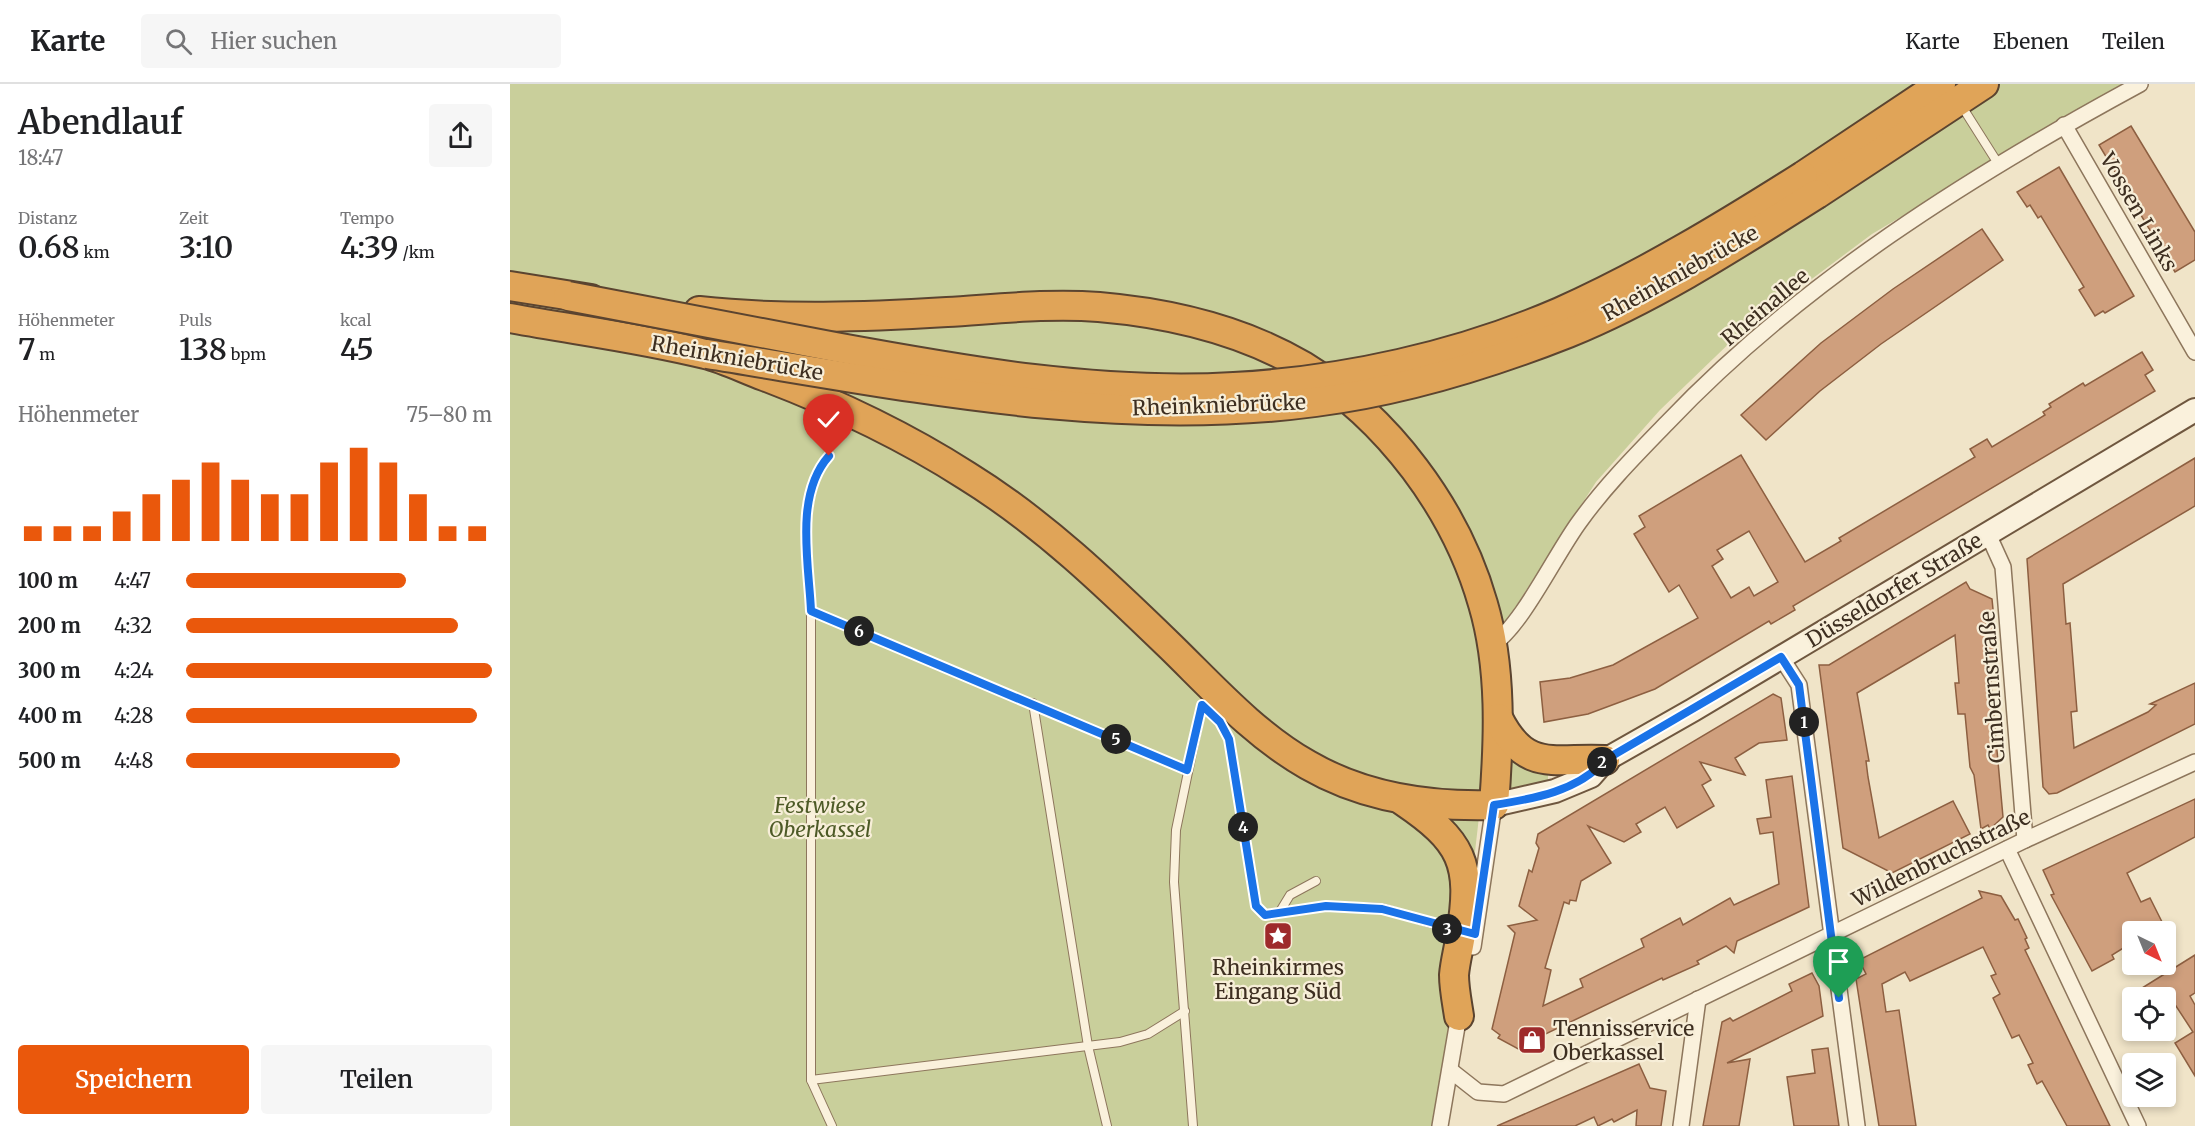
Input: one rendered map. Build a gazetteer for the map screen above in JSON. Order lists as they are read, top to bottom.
{
  "streets": {
    "highway": ["Rheinkniebrücke"],
    "street": [
      "Vossen Links",
      "Rheinallee",
      "Düsseldorfer Straße",
      "Cimbernstraße",
      "Wildenbruchstraße"
    ]
  },
  "crossings": [
    ["Vossen Links", "Rheinallee"],
    ["Düsseldorfer Straße", "Cimbernstraße"],
    ["Cimbernstraße", "Wildenbruchstraße"]
  ],
  "parks": ["Festwiese Oberkassel"],
  "places": {
    "place": ["Rheinkirmes Eingang Süd"],
    "shop": ["Tennisservice Oberkassel"]
  },
  "north": "bottom right",
  "page": {
    "header": "Karte",
    "search": "Hier suchen",
    "nav": ["Karte", "Ebenen", "Teilen"],
    "heading": ["Abendlauf", "18:47"],
    "stats": [
      ["Distanz", "0.68 km"],
      ["Zeit", "3:10"],
      ["Tempo", "4:39 /km"],
      ["Höhenmeter", "7 m"],
      ["Puls", "138 bpm"],
      ["kcal", "45"]
    ],
    "chart": ["Höhenmeter", "75–80 m"],
    "list": [
      {
        "name": "100 m",
        "note": "4:47"
      },
      {
        "name": "200 m",
        "note": "4:32"
      },
      {
        "name": "300 m",
        "note": "4:24"
      },
      {
        "name": "400 m",
        "note": "4:28"
      },
      {
        "name": "500 m",
        "note": "4:48"
      }
    ],
    "pins": [
      "6",
      "1",
      "5",
      "2",
      "4",
      "3"
    ],
    "buttons": ["Speichern", "Teilen"]
  }
}
